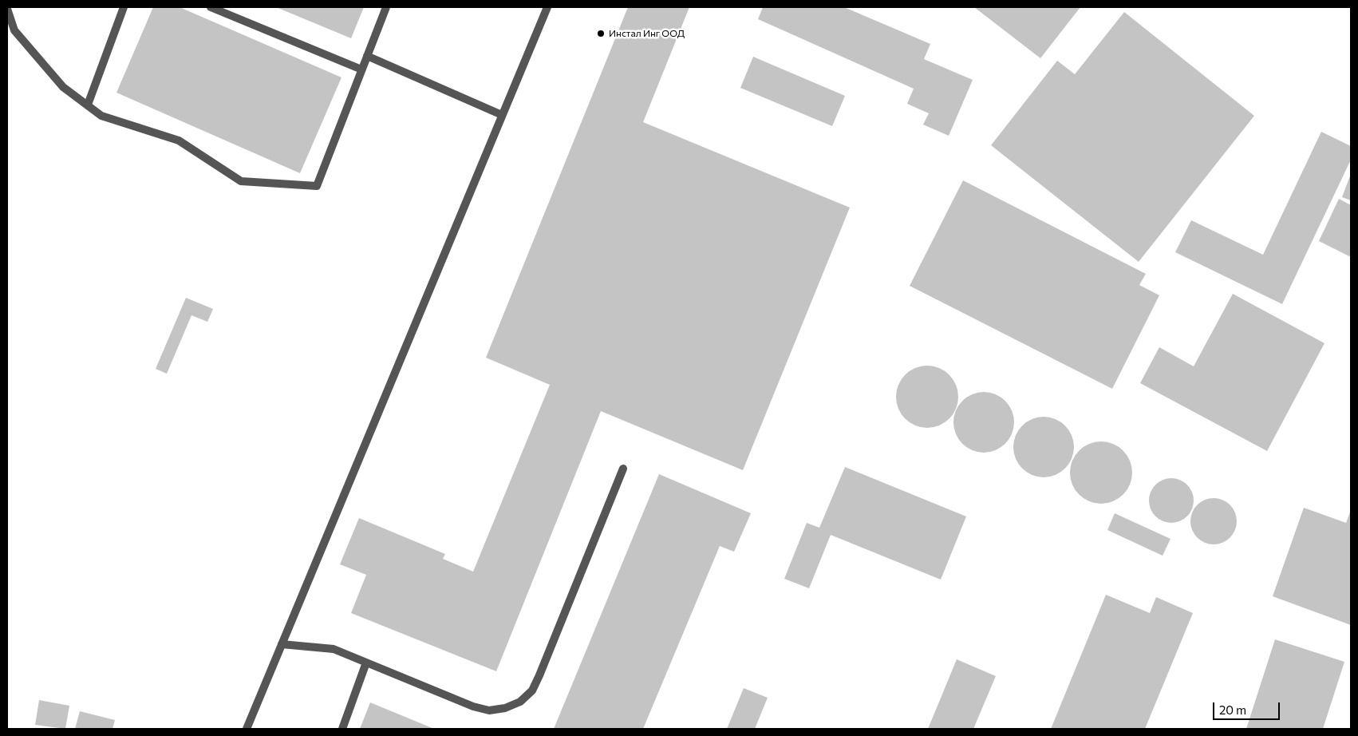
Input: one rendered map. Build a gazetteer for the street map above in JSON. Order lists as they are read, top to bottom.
{
  "places": ["Инстал Инг ООД"],
  "scale_bar": "20 m"
}
